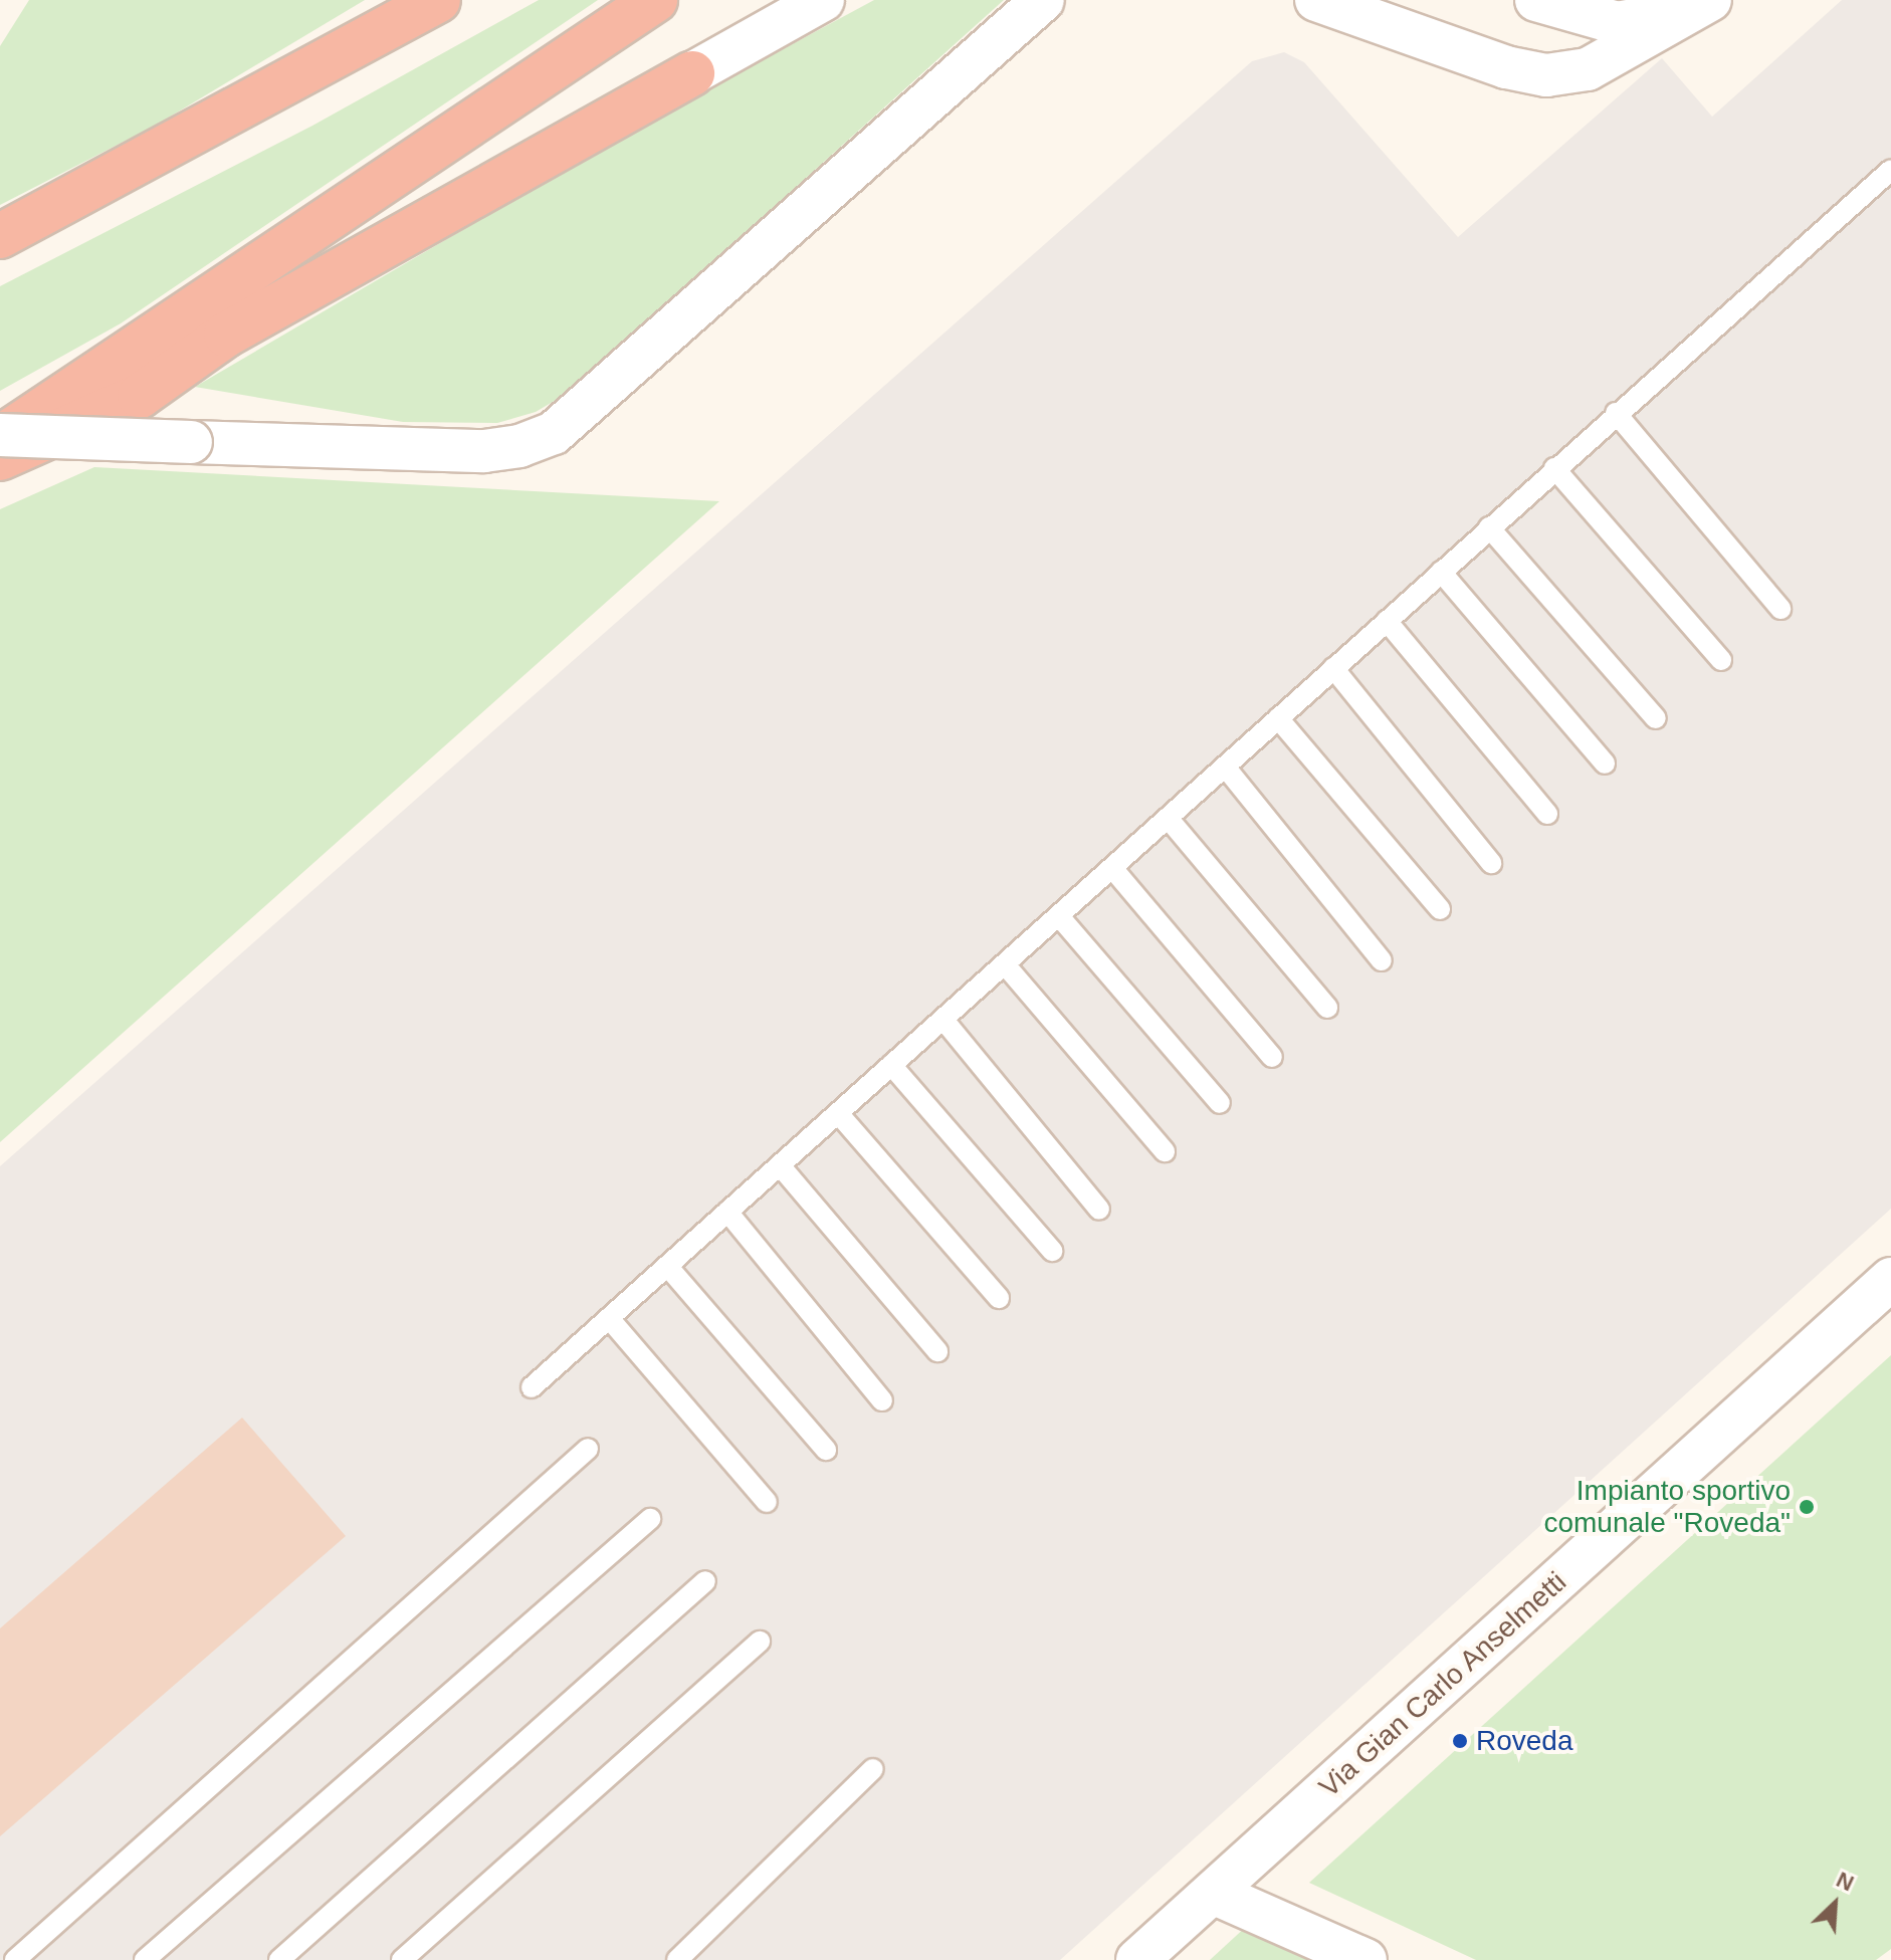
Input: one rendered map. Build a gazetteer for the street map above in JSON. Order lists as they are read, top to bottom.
{
  "streets": {
    "street": ["Via Gian Carlo Anselmetti"]
  },
  "places": ["Impianto sportivo comunale \"Roveda\"", "Roveda"],
  "north": "top right"
}
